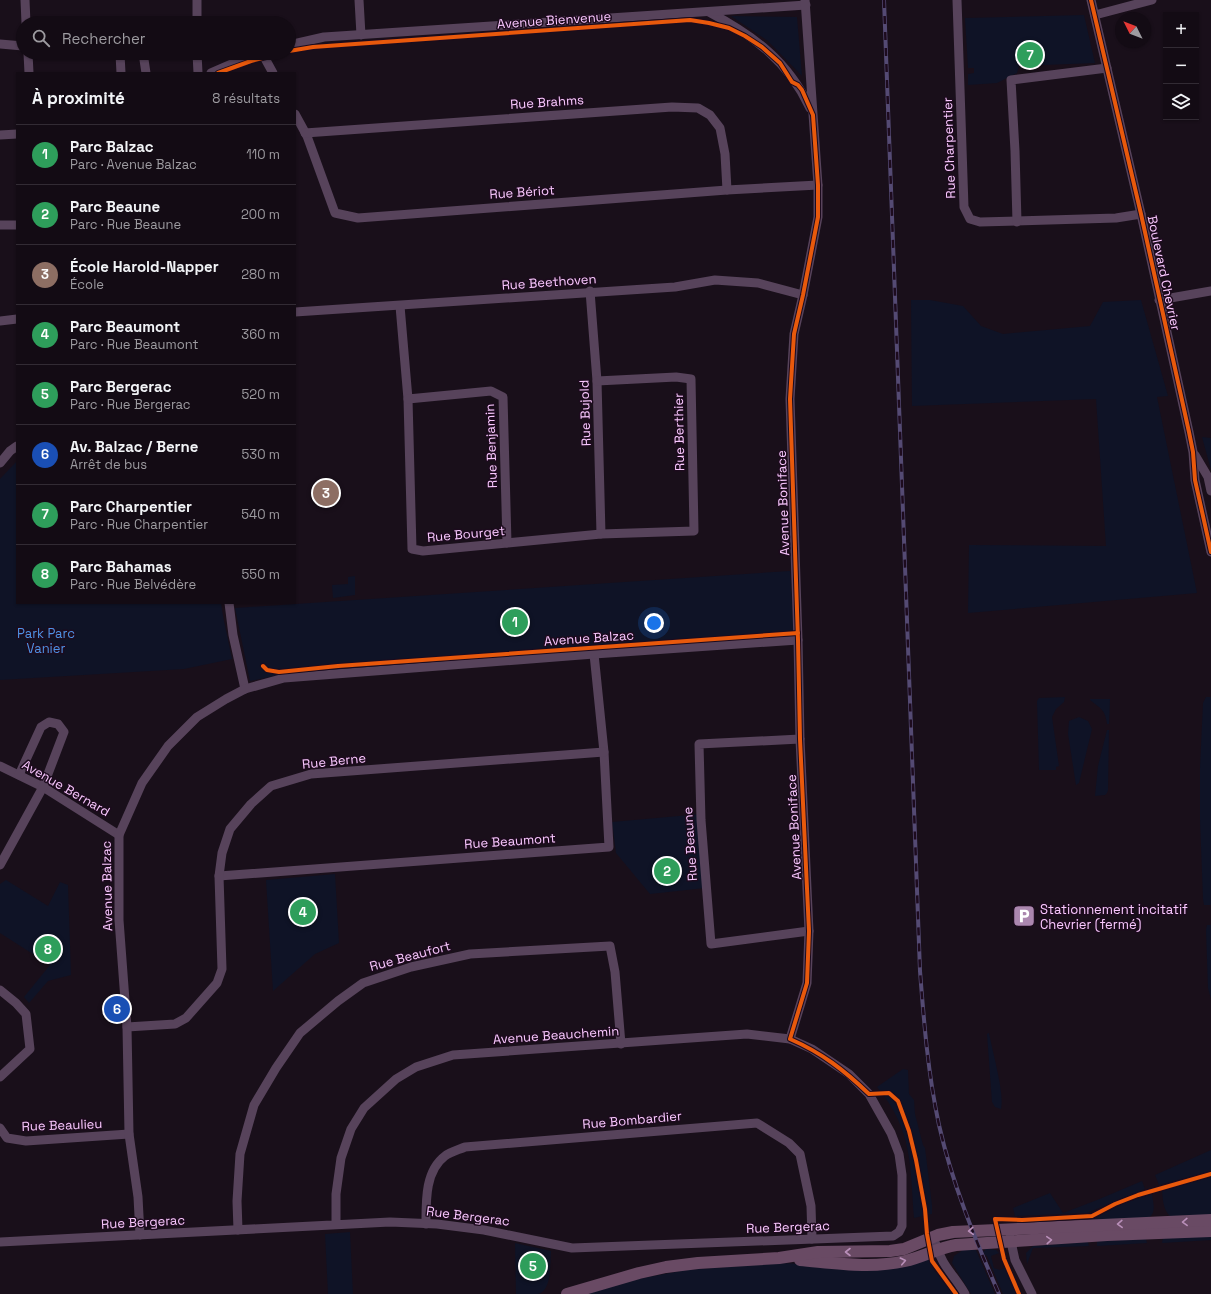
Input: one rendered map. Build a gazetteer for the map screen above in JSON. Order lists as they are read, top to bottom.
{
  "streets": {
    "street": [
      "Avenue Bienvenue",
      "Rue Brahms",
      "Rue Charpentier",
      "Rue Bériot",
      "Boulevard Chevrier",
      "Rue Beethoven",
      "Rue Bujold",
      "Rue Berthier",
      "Rue Benjamin",
      "Avenue Boniface",
      "Rue Bourget",
      "Avenue Balzac",
      "Rue Berne",
      "Avenue Bernard",
      "Rue Beaumont",
      "Rue Beaune",
      "Rue Beaufort",
      "Avenue Beauchemin",
      "Rue Bombardier",
      "Rue Beaulieu",
      "Rue Bergerac"
    ]
  },
  "crossings": [
    ["Avenue Bienvenue", "Avenue Boniface"],
    ["Rue Brahms", "Rue Bériot"],
    ["Rue Charpentier", "Boulevard Chevrier"],
    ["Rue Bériot", "Avenue Boniface"],
    ["Rue Beethoven", "Rue Bujold"],
    ["Rue Beethoven", "Avenue Boniface"],
    ["Rue Beethoven", "Rue Bourget"],
    ["Rue Bujold", "Rue Berthier"],
    ["Rue Bujold", "Rue Bourget"],
    ["Rue Berthier", "Rue Bourget"],
    ["Rue Benjamin", "Rue Bourget"],
    ["Avenue Boniface", "Avenue Balzac"],
    ["Avenue Boniface", "Rue Beaune"],
    ["Avenue Boniface", "Avenue Beauchemin"],
    ["Avenue Balzac", "Rue Berne"],
    ["Avenue Balzac", "Avenue Bernard"],
    ["Avenue Balzac", "Rue Beaumont"],
    ["Avenue Balzac", "Rue Beaulieu"],
    ["Avenue Balzac", "Rue Bergerac"],
    ["Rue Berne", "Rue Beaumont"],
    ["Rue Beaufort", "Avenue Beauchemin"],
    ["Rue Beaufort", "Rue Bergerac"],
    ["Avenue Beauchemin", "Rue Bergerac"],
    ["Rue Bombardier", "Rue Bergerac"]
  ],
  "parks": ["Park Parc Vanier"],
  "places": {
    "parking": ["Stationnement incitatif Chevrier (fermé)"]
  },
  "north": "top left",
  "page": {
    "map_buttons": ["+", "−"],
    "search": "Rechercher",
    "pins": [
      "7",
      "3",
      "1",
      "2",
      "4",
      "8",
      "6",
      "5"
    ],
    "heading": ["À proximité", "8 résultats"],
    "list": [
      {
        "mark": "1",
        "name": "Parc Balzac",
        "note": "Parc · Avenue Balzac",
        "value": "110 m"
      },
      {
        "mark": "2",
        "name": "Parc Beaune",
        "note": "Parc · Rue Beaune",
        "value": "200 m"
      },
      {
        "mark": "3",
        "name": "École Harold-Napper",
        "note": "École",
        "value": "280 m"
      },
      {
        "mark": "4",
        "name": "Parc Beaumont",
        "note": "Parc · Rue Beaumont",
        "value": "360 m"
      },
      {
        "mark": "5",
        "name": "Parc Bergerac",
        "note": "Parc · Rue Bergerac",
        "value": "520 m"
      },
      {
        "mark": "6",
        "name": "Av. Balzac / Berne",
        "note": "Arrêt de bus",
        "value": "530 m"
      },
      {
        "mark": "7",
        "name": "Parc Charpentier",
        "note": "Parc · Rue Charpentier",
        "value": "540 m"
      },
      {
        "mark": "8",
        "name": "Parc Bahamas",
        "note": "Parc · Rue Belvédère",
        "value": "550 m"
      }
    ]
  }
}
